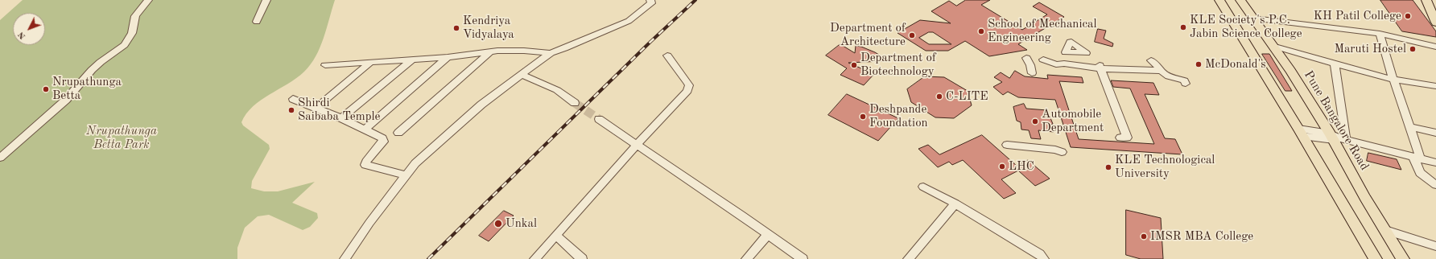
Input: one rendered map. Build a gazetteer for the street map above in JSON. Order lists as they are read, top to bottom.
{
  "streets": {
    "main road": ["Pune Bangalore Road"]
  },
  "parks": ["Nrupathunga Betta Park"],
  "places": [
    "KH Patil College",
    "KLE Society's P.C. Jabin Science College",
    "Kendriya Vidyalaya",
    "School of Mechanical Engineering",
    "Department of Architecture",
    "Maruti Hostel",
    "McDonald's",
    "Department of Biotechnology",
    "Nrupathunga Betta",
    "C-LITE",
    "Shirdi Saibaba Temple",
    "Deshpande Foundation",
    "Automobile Department",
    "LHC",
    "KLE Technological University",
    "Unkal",
    "IMSR MBA College"
  ],
  "north": "bottom left"
}
